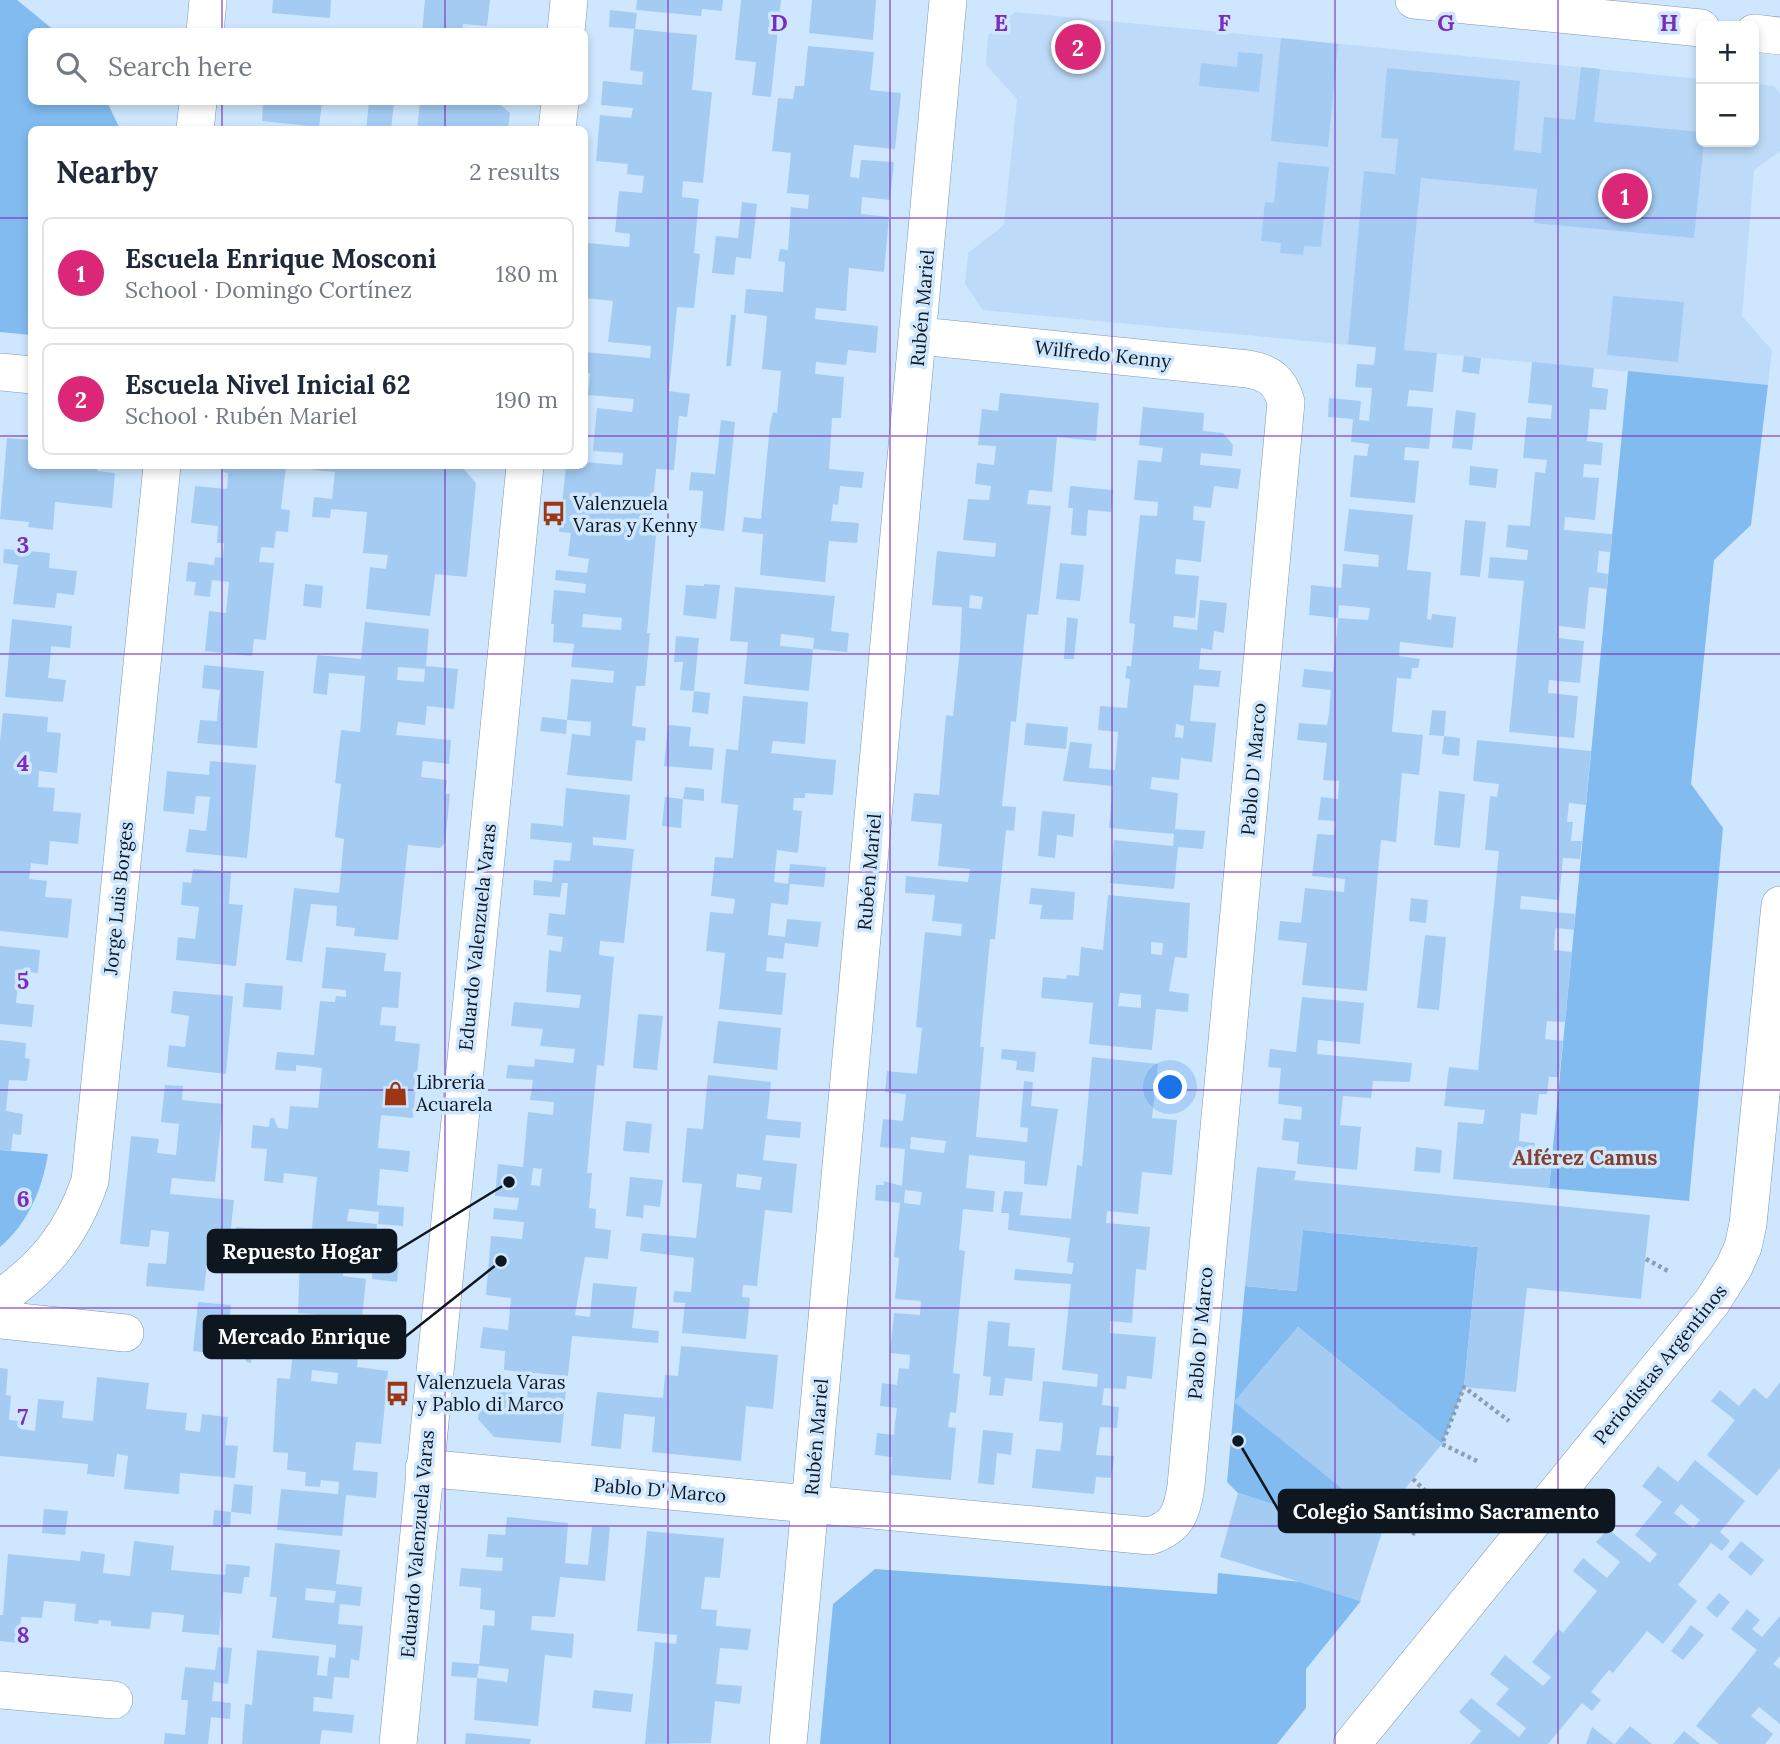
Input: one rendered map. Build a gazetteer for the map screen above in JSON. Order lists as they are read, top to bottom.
{
  "streets": {
    "street": [
      "Rubén Mariel",
      "Wilfredo Kenny",
      "Pablo D' Marco",
      "Jorge Luis Borges",
      "Eduardo Valenzuela Varas",
      "Periodistas Argentinos"
    ]
  },
  "crossings": [
    ["Rubén Mariel", "Wilfredo Kenny"],
    ["Rubén Mariel", "Pablo D' Marco"],
    ["Wilfredo Kenny", "Pablo D' Marco"],
    ["Pablo D' Marco", "Eduardo Valenzuela Varas"]
  ],
  "districts": ["Alférez Camus"],
  "places": {
    "bus stop": ["Valenzuela Varas y Kenny", "Valenzuela Varas y Pablo di Marco"],
    "shop": ["Librería Acuarela"],
    "other": ["Repuesto Hogar", "Mercado Enrique", "Colegio Santísimo Sacramento"]
  },
  "page": {
    "pins": ["2", "1"],
    "map_buttons": ["+", "−"],
    "search": "Search here",
    "heading": ["Nearby", "2 results"],
    "list": [
      {
        "mark": "1",
        "name": "Escuela Enrique Mosconi",
        "note": "School · Domingo Cortínez",
        "value": "180 m"
      },
      {
        "mark": "2",
        "name": "Escuela Nivel Inicial 62",
        "note": "School · Rubén Mariel",
        "value": "190 m"
      }
    ]
  },
  "grid": {
    "columns": [
      "D",
      "E",
      "F",
      "G",
      "H"
    ],
    "rows": [
      "3",
      "4",
      "5",
      "6",
      "7",
      "8"
    ]
  }
}
